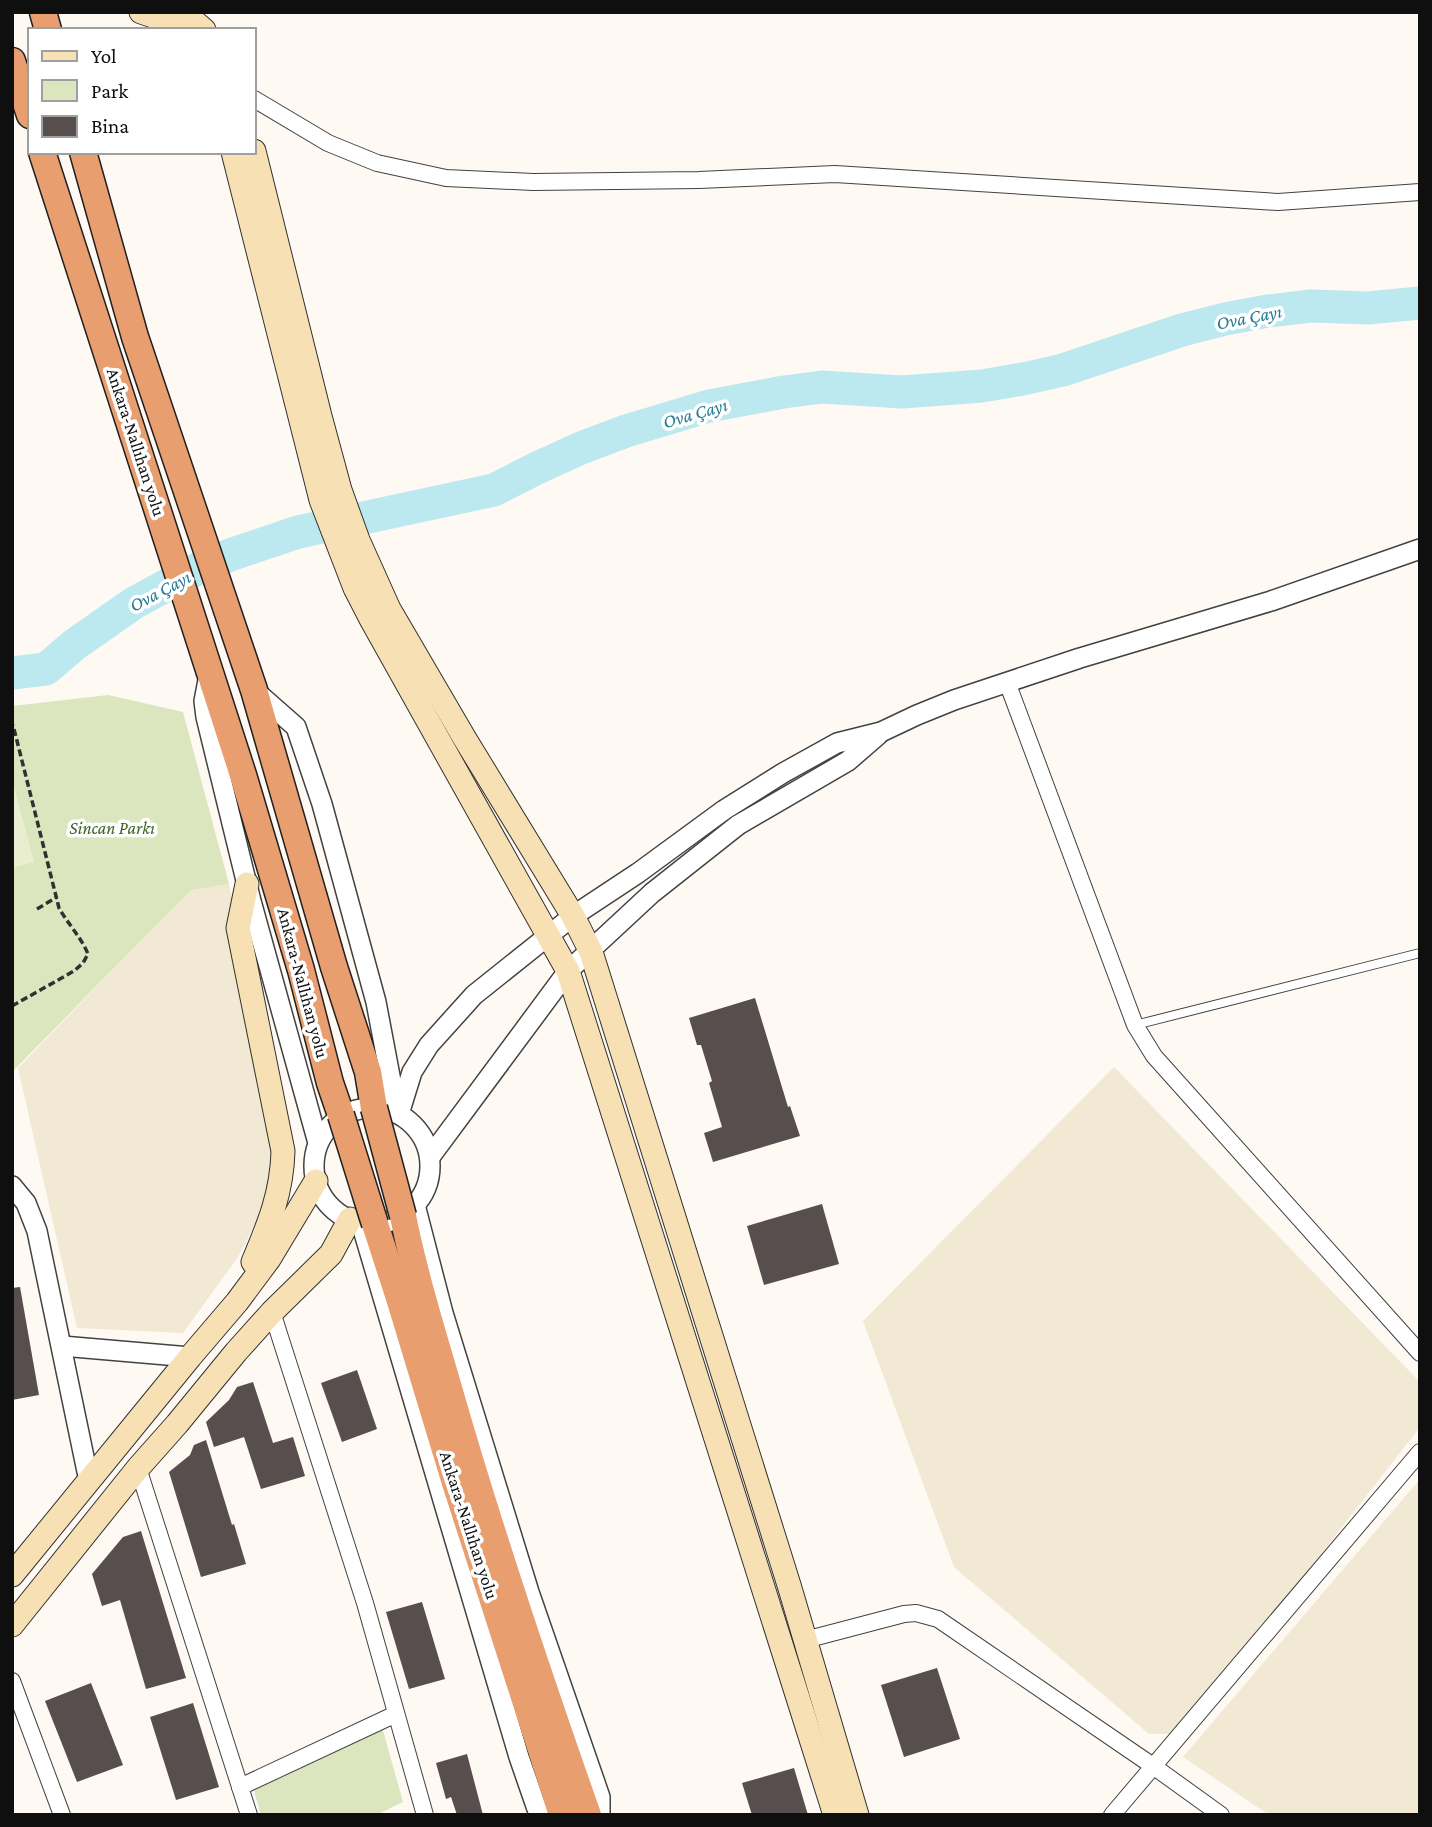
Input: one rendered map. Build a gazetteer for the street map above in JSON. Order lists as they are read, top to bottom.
{
  "streets": {
    "highway": ["Ankara-Nallıhan yolu"]
  },
  "water": ["Ova Çayı"],
  "parks": ["Sincan Parkı"],
  "legend": ["Yol", "Park", "Bina"]
}
